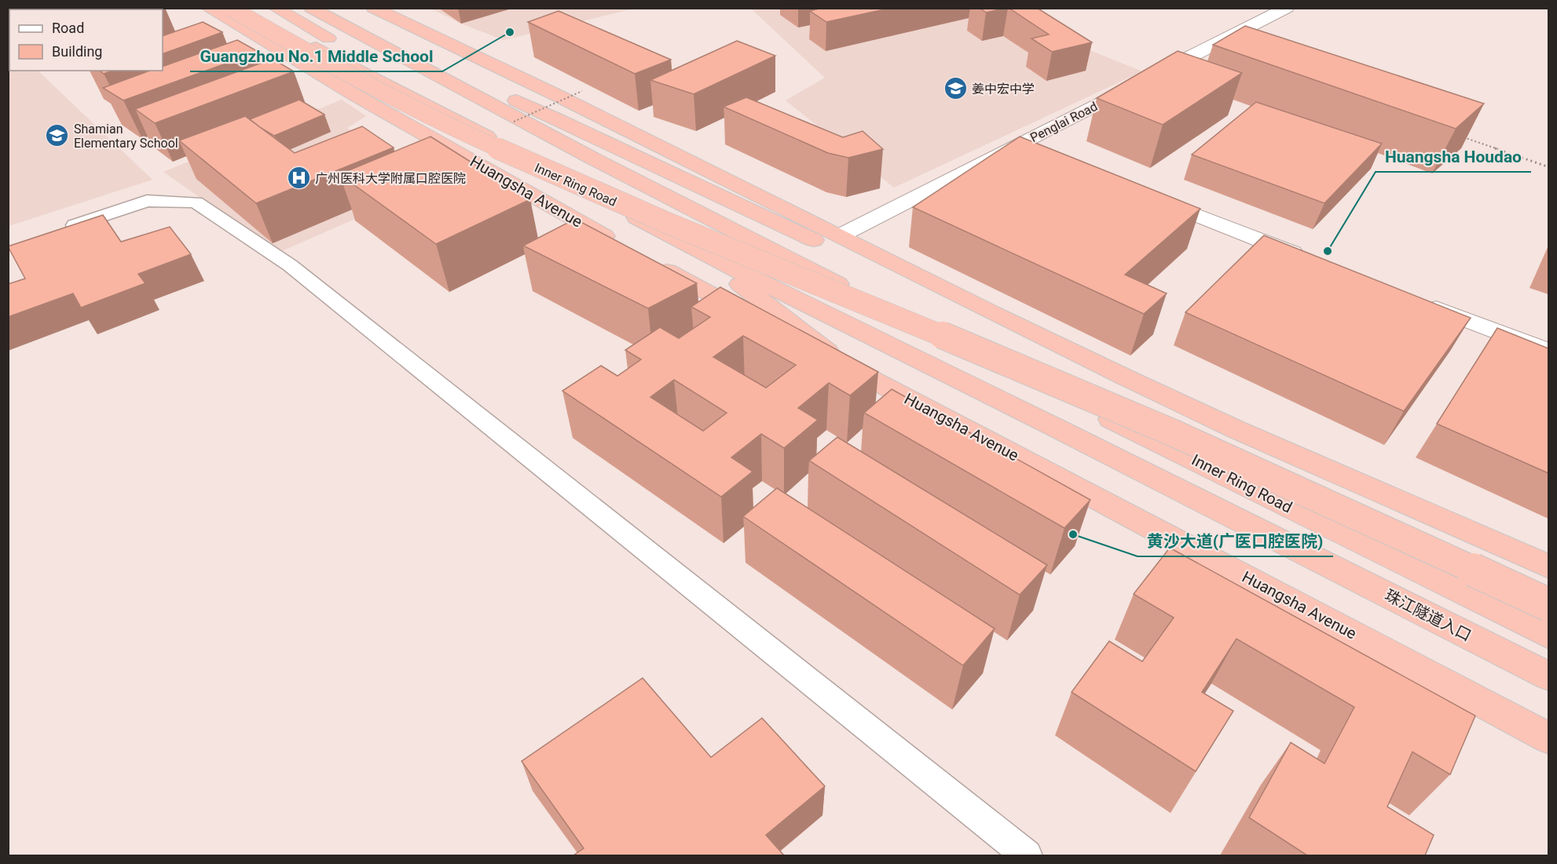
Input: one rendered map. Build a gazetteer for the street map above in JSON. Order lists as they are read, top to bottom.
{
  "streets": {
    "highway": ["Inner Ring Road", "Huangsha Avenue", "珠江隧道入口"],
    "street": ["Penglai Road"]
  },
  "places": {
    "other": ["Guangzhou No.1 Middle School", "Huangsha Houdao", "黄沙大道(广医口腔医院)"],
    "school or university": ["姜中宏中学", "Shamian Elementary School"],
    "hospital": ["广州医科大学附属口腔医院"]
  },
  "legend": ["Road", "Building"]
}
